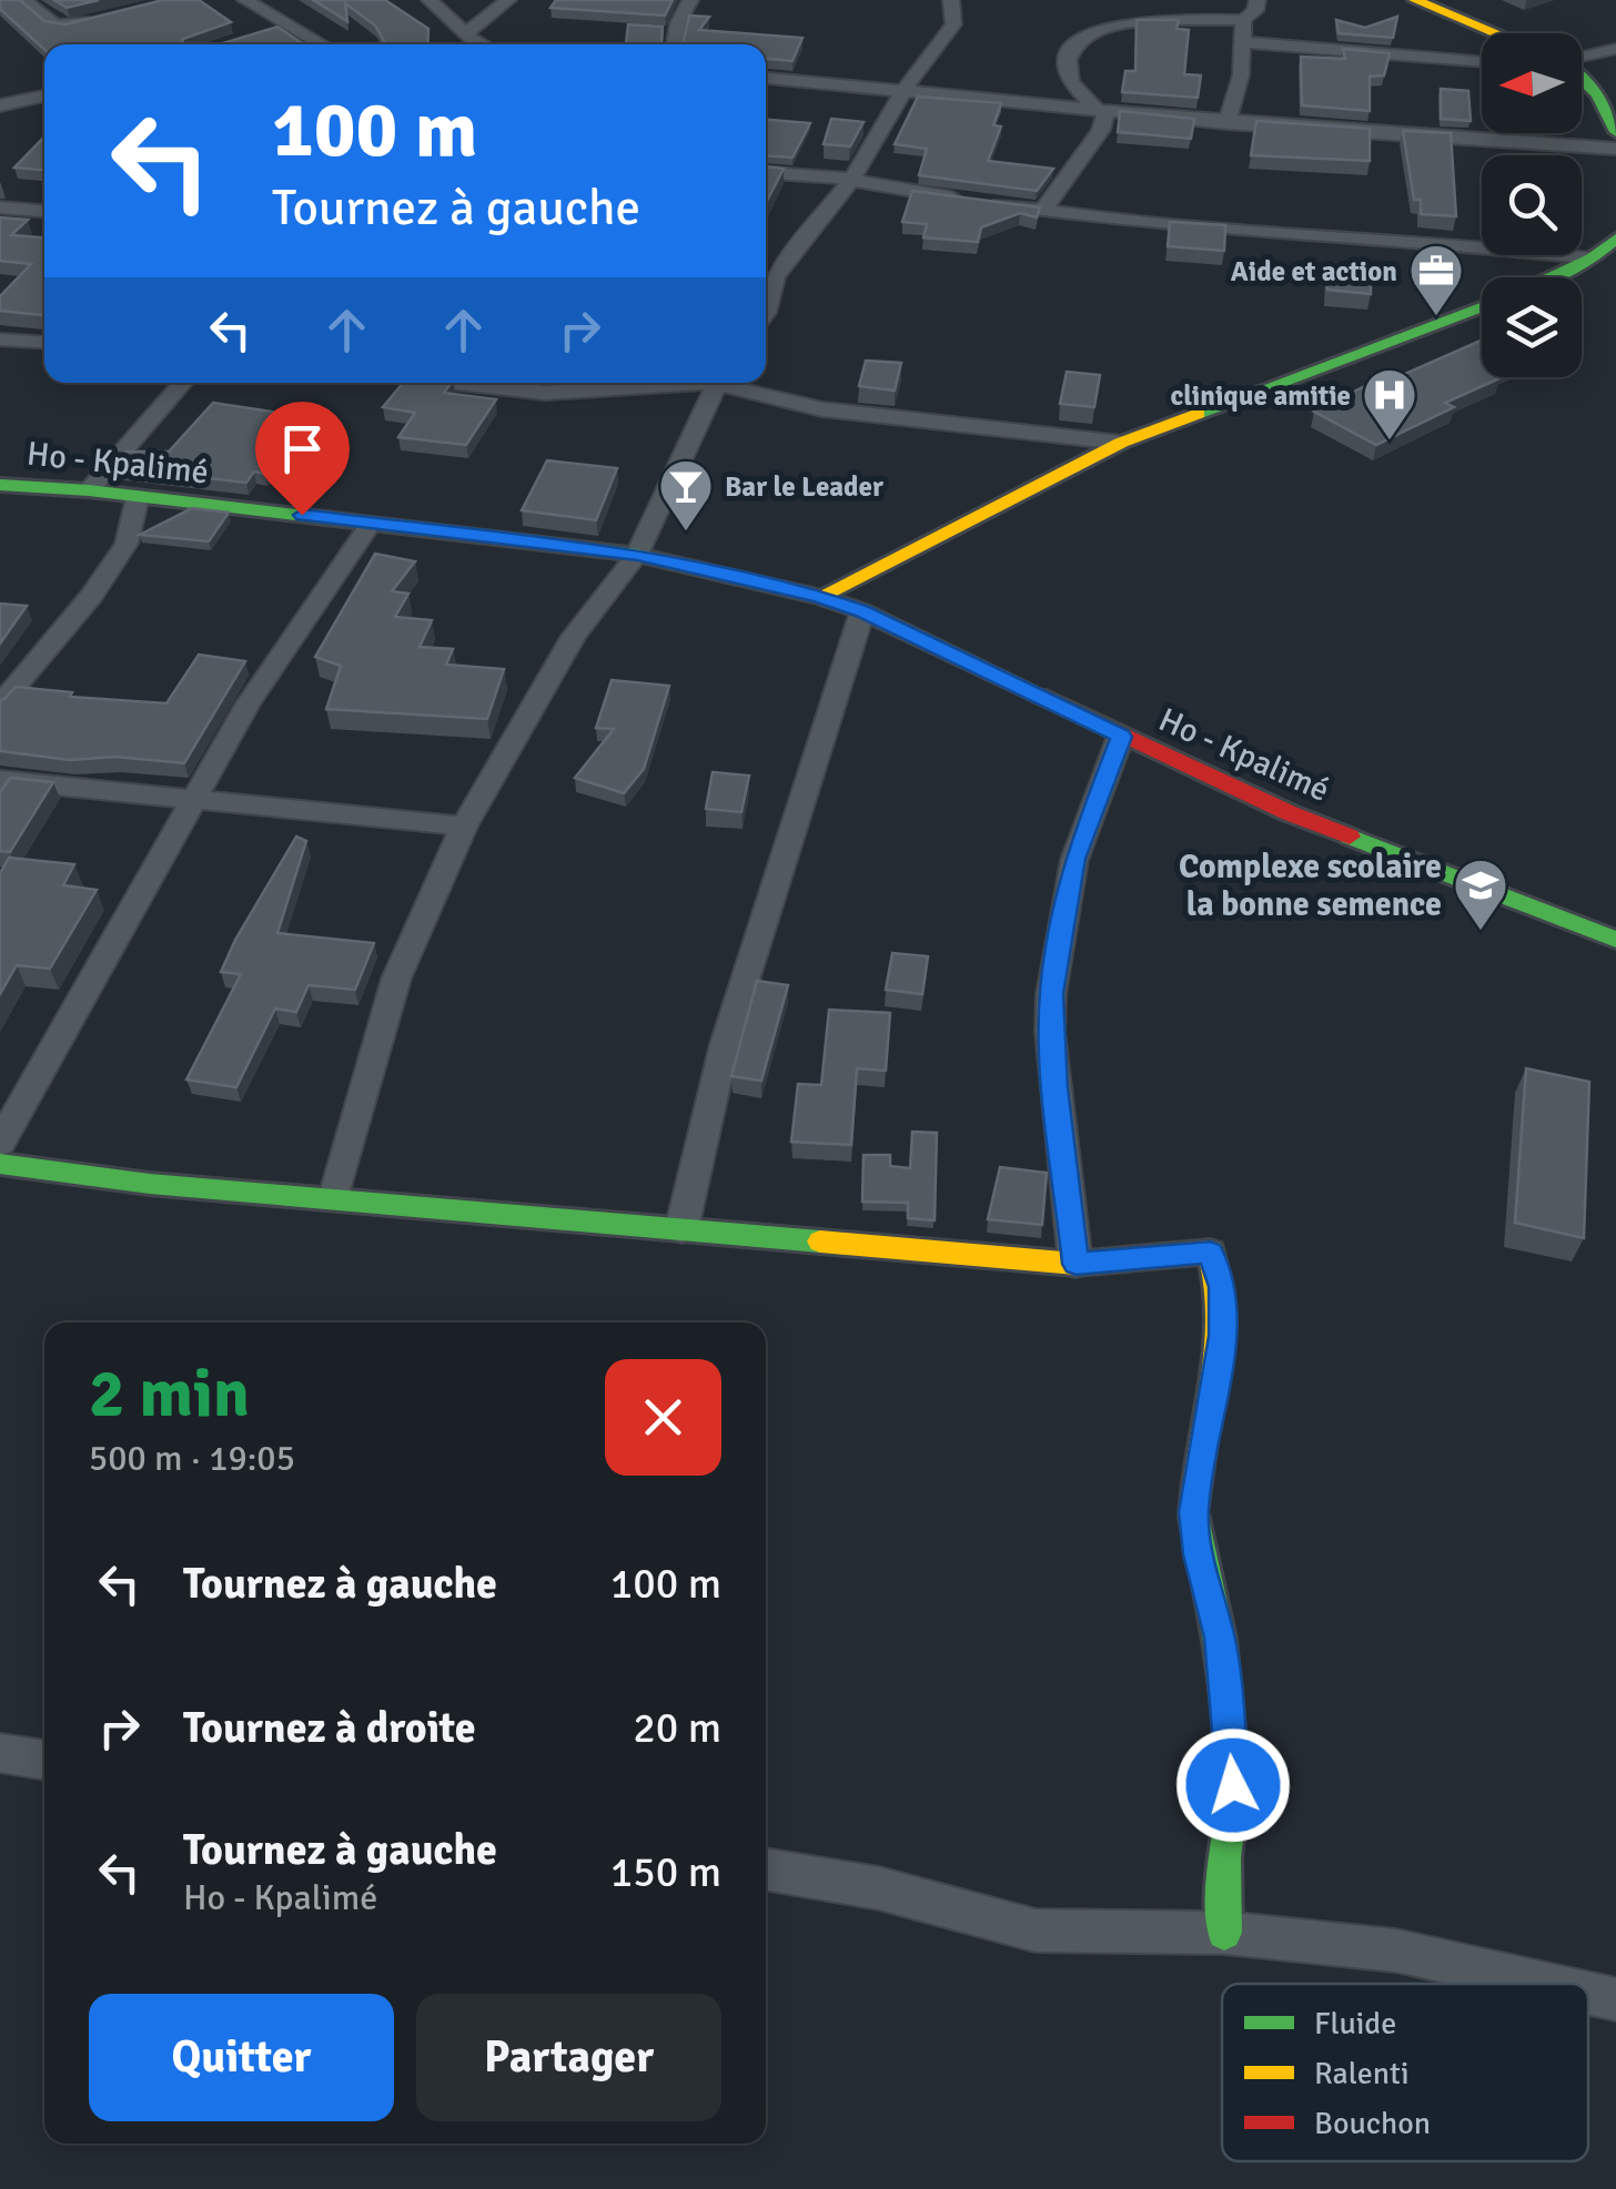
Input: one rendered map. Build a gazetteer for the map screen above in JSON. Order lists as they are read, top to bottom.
{
  "streets": {
    "street": ["Ho - Kpalimé"]
  },
  "places": {
    "office": ["Aide et action"],
    "hospital": ["clinique amitie"],
    "bar": ["Bar le Leader"],
    "school or university": ["Complexe scolaire la bonne semence"]
  },
  "legend": ["Fluide", "Ralenti", "Bouchon"],
  "north": "left",
  "page": {
    "turn": ["100 m", "Tournez à gauche"],
    "heading": ["2 min", "500 m · 19:05"],
    "list": [
      {
        "name": "Tournez à gauche",
        "value": "100 m"
      },
      {
        "name": "Tournez à droite",
        "value": "20 m"
      },
      {
        "name": "Tournez à gauche",
        "note": "Ho - Kpalimé",
        "value": "150 m"
      }
    ],
    "buttons": ["Quitter", "Partager"]
  }
}
